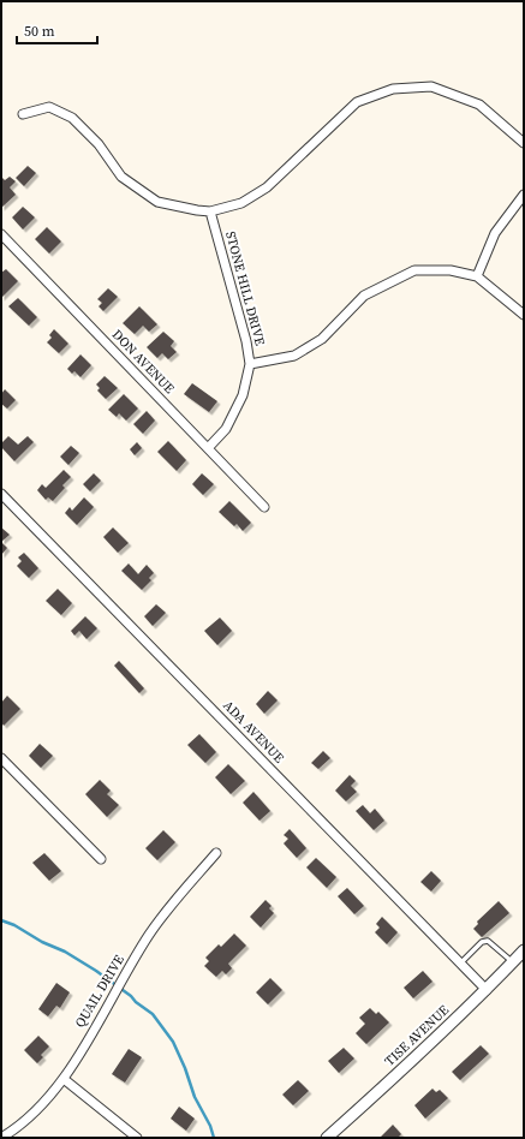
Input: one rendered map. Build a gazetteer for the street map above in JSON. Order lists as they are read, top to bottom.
{
  "streets": {
    "street": [
      "STONE HILL DRIVE",
      "DON AVENUE",
      "ADA AVENUE",
      "QUAIL DRIVE",
      "TISE AVENUE"
    ]
  },
  "crossings": [
    ["STONE HILL DRIVE", "DON AVENUE"],
    ["ADA AVENUE", "TISE AVENUE"]
  ],
  "scale_bar": "50 m"
}
